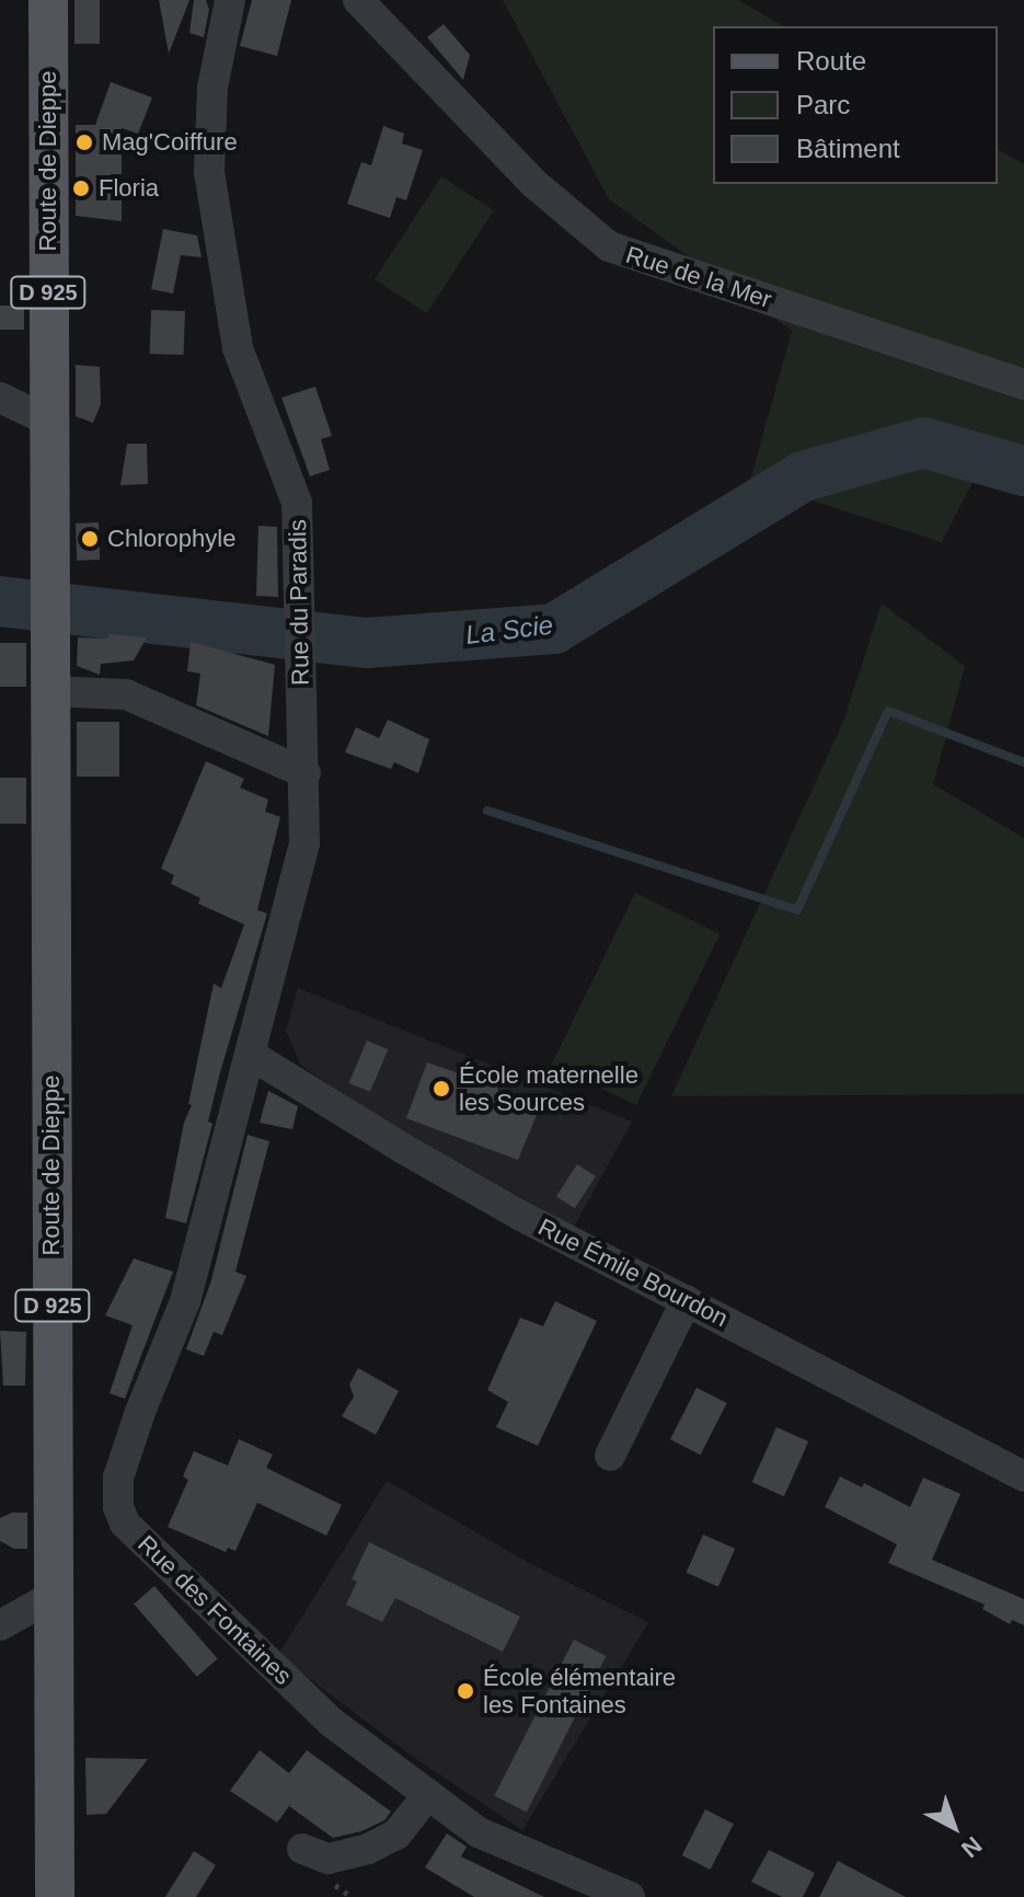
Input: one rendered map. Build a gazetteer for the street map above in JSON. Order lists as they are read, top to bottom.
{
  "streets": {
    "main road": ["Route de Dieppe", "D 925"],
    "street": [
      "Rue de la Mer",
      "Rue du Paradis",
      "Rue Émile Bourdon",
      "Rue des Fontaines"
    ]
  },
  "crossings": [
    ["Rue du Paradis", "Rue Émile Bourdon"],
    ["Rue du Paradis", "Rue des Fontaines"],
    ["Rue Émile Bourdon", "Rue des Fontaines"]
  ],
  "water": ["La Scie"],
  "places": [
    "Mag'Coiffure",
    "Floria",
    "Chlorophyle",
    "École maternelle les Sources",
    "École élémentaire les Fontaines"
  ],
  "legend": ["Route", "Parc", "Bâtiment"],
  "north": "bottom right"
}
